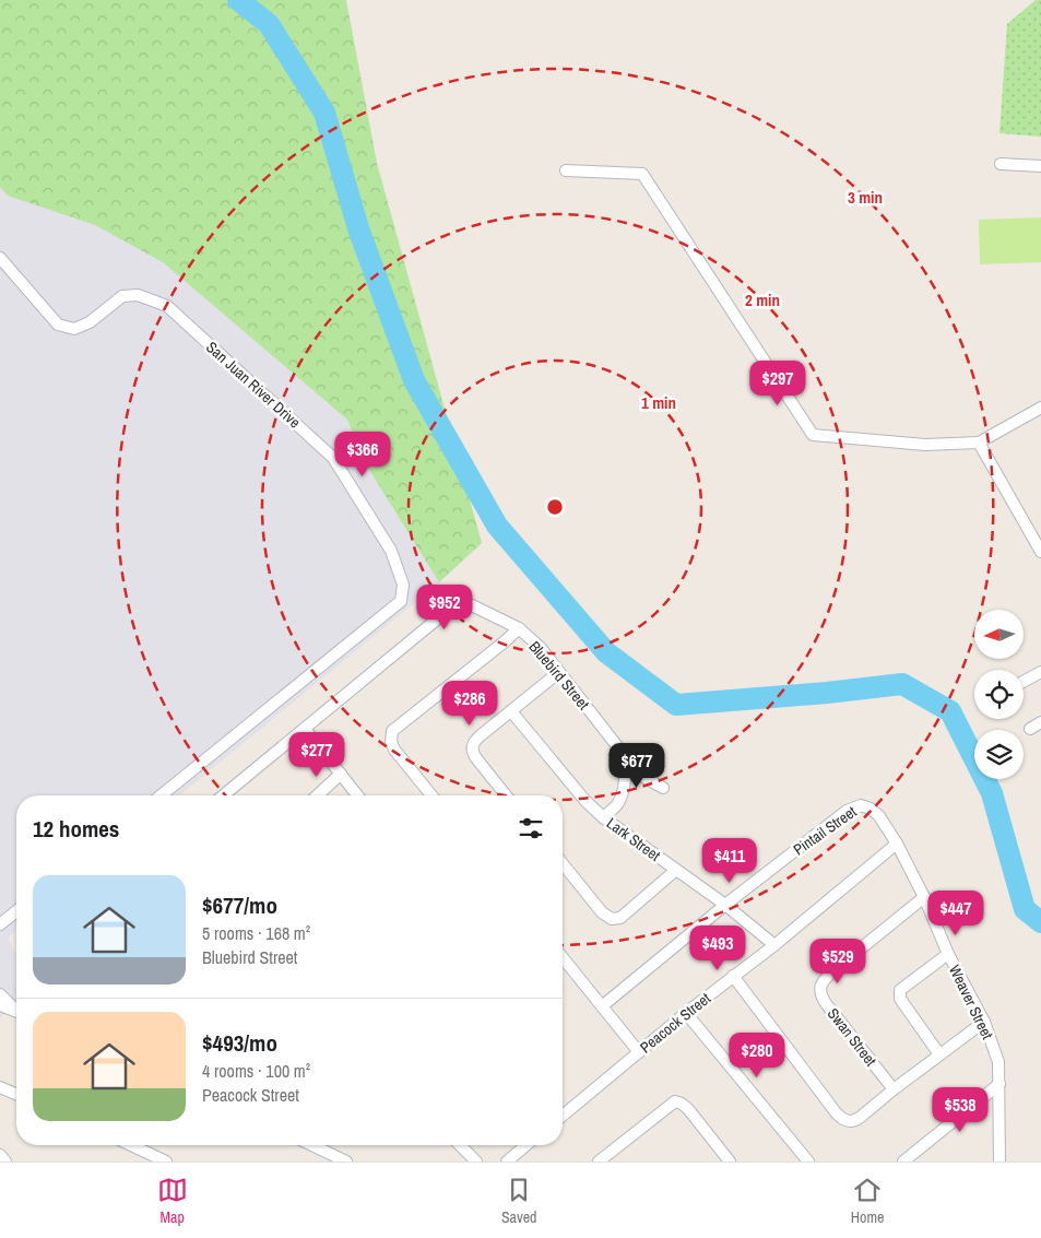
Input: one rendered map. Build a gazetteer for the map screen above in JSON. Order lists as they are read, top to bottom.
{
  "streets": {
    "street": [
      "San Juan River Drive",
      "Bluebird Street",
      "Pintail Street",
      "Lark Street",
      "Weaver Street",
      "Peacock Street",
      "Swan Street"
    ]
  },
  "crossings": [
    ["Pintail Street", "Lark Street"],
    ["Pintail Street", "Weaver Street"],
    ["Lark Street", "Peacock Street"],
    ["Weaver Street", "Peacock Street"],
    ["Weaver Street", "Swan Street"]
  ],
  "north": "left",
  "page": {
    "price": [
      "$297",
      "$366",
      "$952",
      "$286",
      "$277",
      "$677",
      "$411",
      "$447",
      "$493",
      "$529",
      "$280",
      "$538"
    ],
    "heading": "12 homes",
    "list": [
      {
        "name": "$677/mo",
        "note": "5 rooms · 168 m² · Bluebird Street"
      },
      {
        "name": "$493/mo",
        "note": "4 rooms · 100 m² · Peacock Street"
      }
    ],
    "tabs": ["Map", "Saved", "Home"]
  },
  "rings": ["3 min", "2 min", "1 min"]
}
